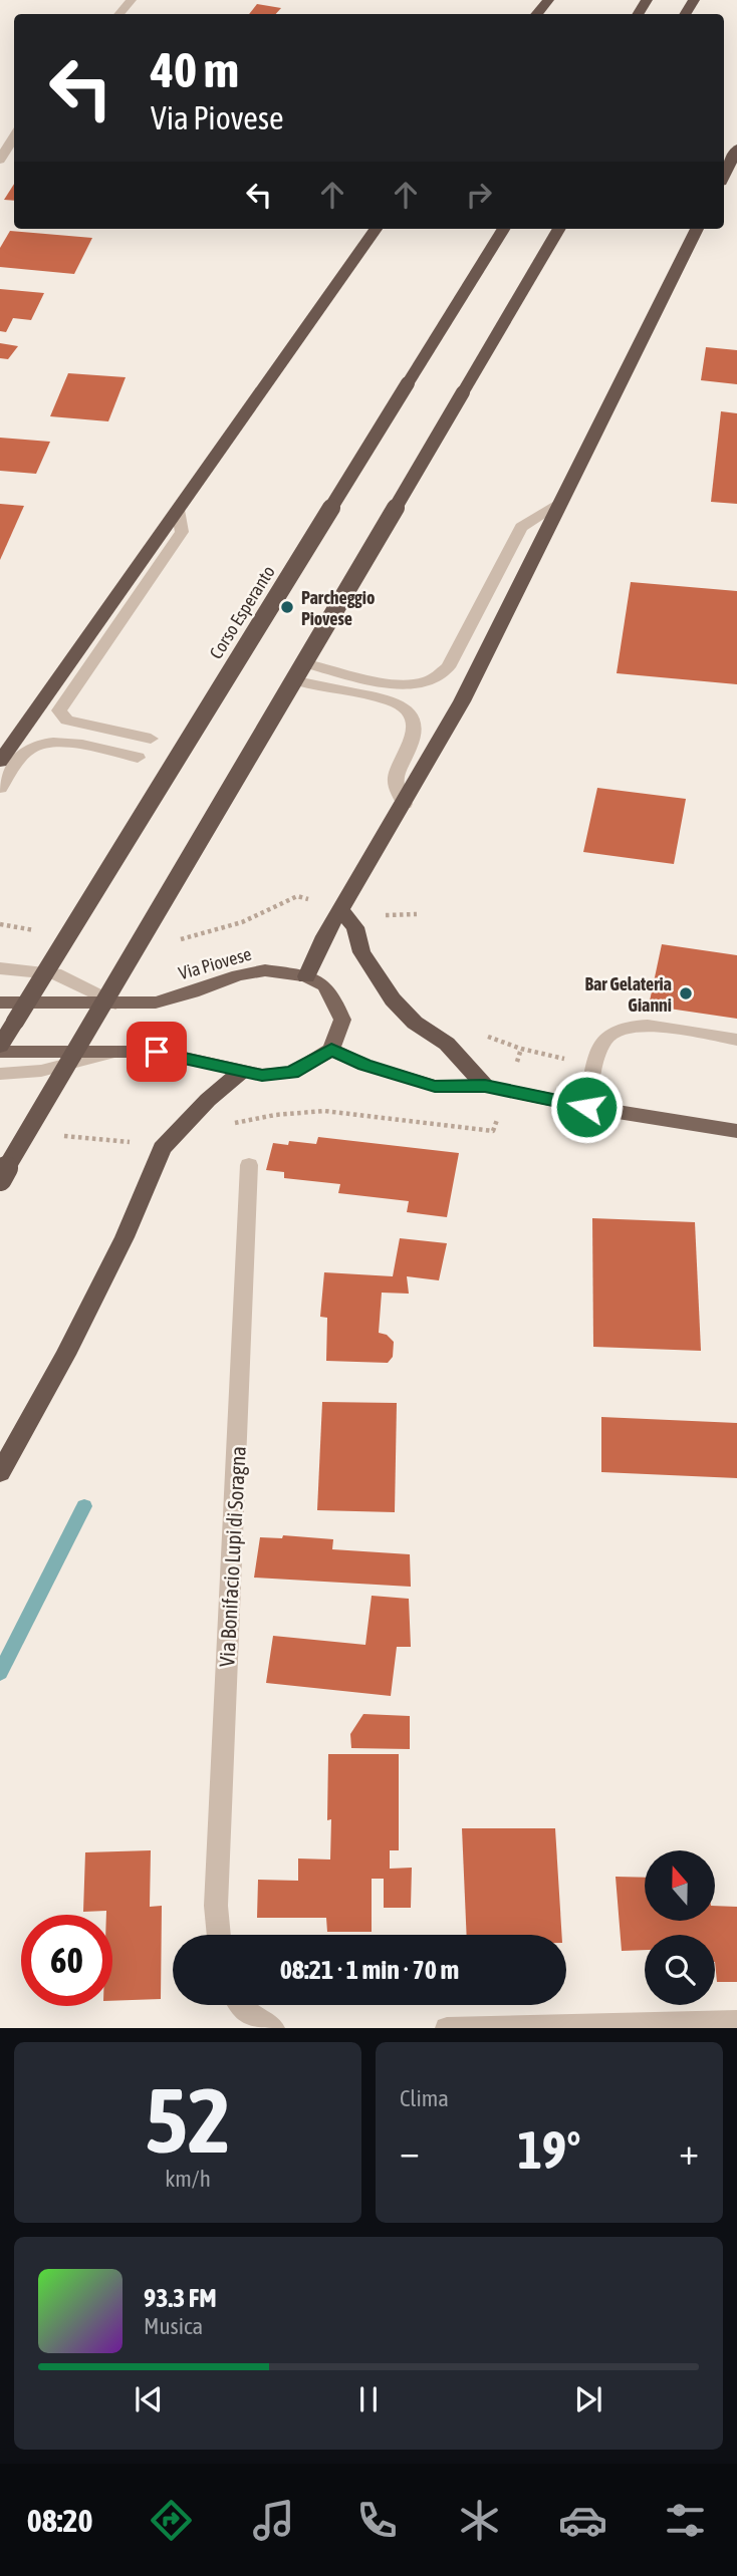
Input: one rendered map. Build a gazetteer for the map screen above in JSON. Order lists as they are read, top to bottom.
{
  "streets": {
    "highway": ["Corso Esperanto"],
    "main road": ["Via Piovese"],
    "street": ["Via Bonifacio Lupi di Soragna"]
  },
  "places": ["Parcheggio Piovese", "Bar Gelateria Gianni"],
  "north": "top",
  "page": {
    "turn": ["40 m", "Via Piovese"],
    "limit": "60",
    "trip": "08:21 · 1 min · 70 m",
    "tile": [
      ["52", "km/h"],
      "Clima"
    ],
    "heat": ["−", "19°", "+"],
    "song": ["93.3 FM", "Musica"],
    "tabs": "08:20"
  }
}
